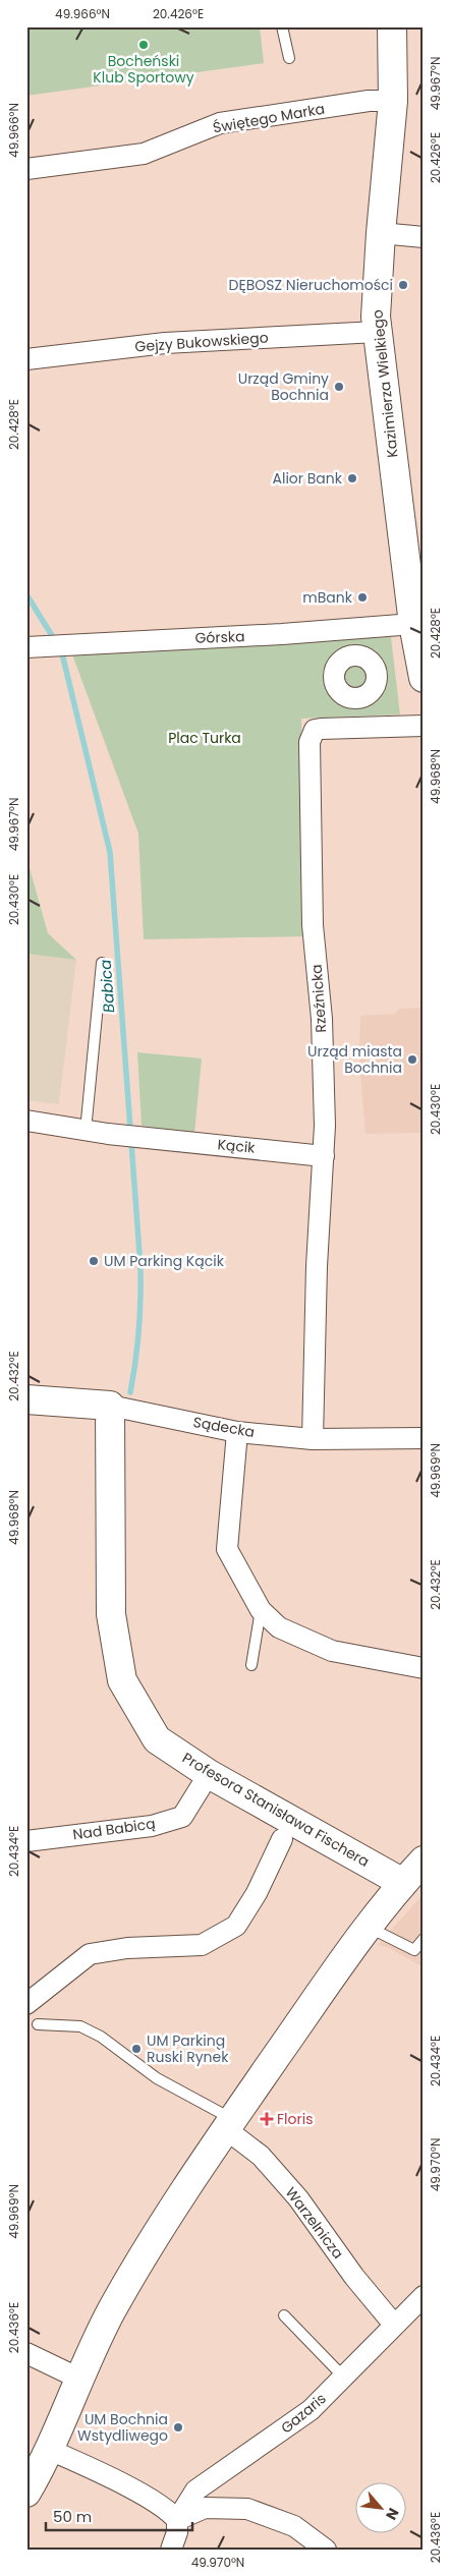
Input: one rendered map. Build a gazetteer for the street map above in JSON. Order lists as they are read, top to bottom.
{
  "streets": {
    "street": [
      "Świętego Marka",
      "Gejzy Bukowskiego",
      "Kazimierza Wielkiego",
      "Górska",
      "Rzeźnicka",
      "Kącik",
      "Sądecka",
      "Profesora Stanisława Fischera",
      "Nad Babicą",
      "Warzelnicza",
      "Gazaris"
    ]
  },
  "crossings": [
    ["Świętego Marka", "Kazimierza Wielkiego"],
    ["Gejzy Bukowskiego", "Kazimierza Wielkiego"],
    ["Kazimierza Wielkiego", "Górska"],
    ["Rzeźnicka", "Kącik"],
    ["Rzeźnicka", "Sądecka"],
    ["Sądecka", "Profesora Stanisława Fischera"],
    ["Profesora Stanisława Fischera", "Nad Babicą"],
    ["Warzelnicza", "Gazaris"]
  ],
  "water": ["Babica"],
  "parks": ["Plac Turka"],
  "places": {
    "other": [
      "Bocheński Klub Sportowy",
      "DĘBOSZ Nieruchomości",
      "Urząd Gminy Bochnia",
      "Alior Bank",
      "mBank",
      "Urząd miasta Bochnia",
      "UM Parking Kącik",
      "UM Parking Ruski Rynek",
      "UM Bochnia Wstydliwego"
    ],
    "health": ["Floris"]
  },
  "scale_bar": "50 m",
  "north": "bottom right",
  "coordinates": [
    "49.966°N",
    "20.426°E",
    "49.967°N",
    "20.428°E",
    "49.968°N",
    "20.430°E",
    "20.432°E",
    "49.969°N",
    "20.434°E",
    "49.970°N",
    "20.436°E"
  ]
}
